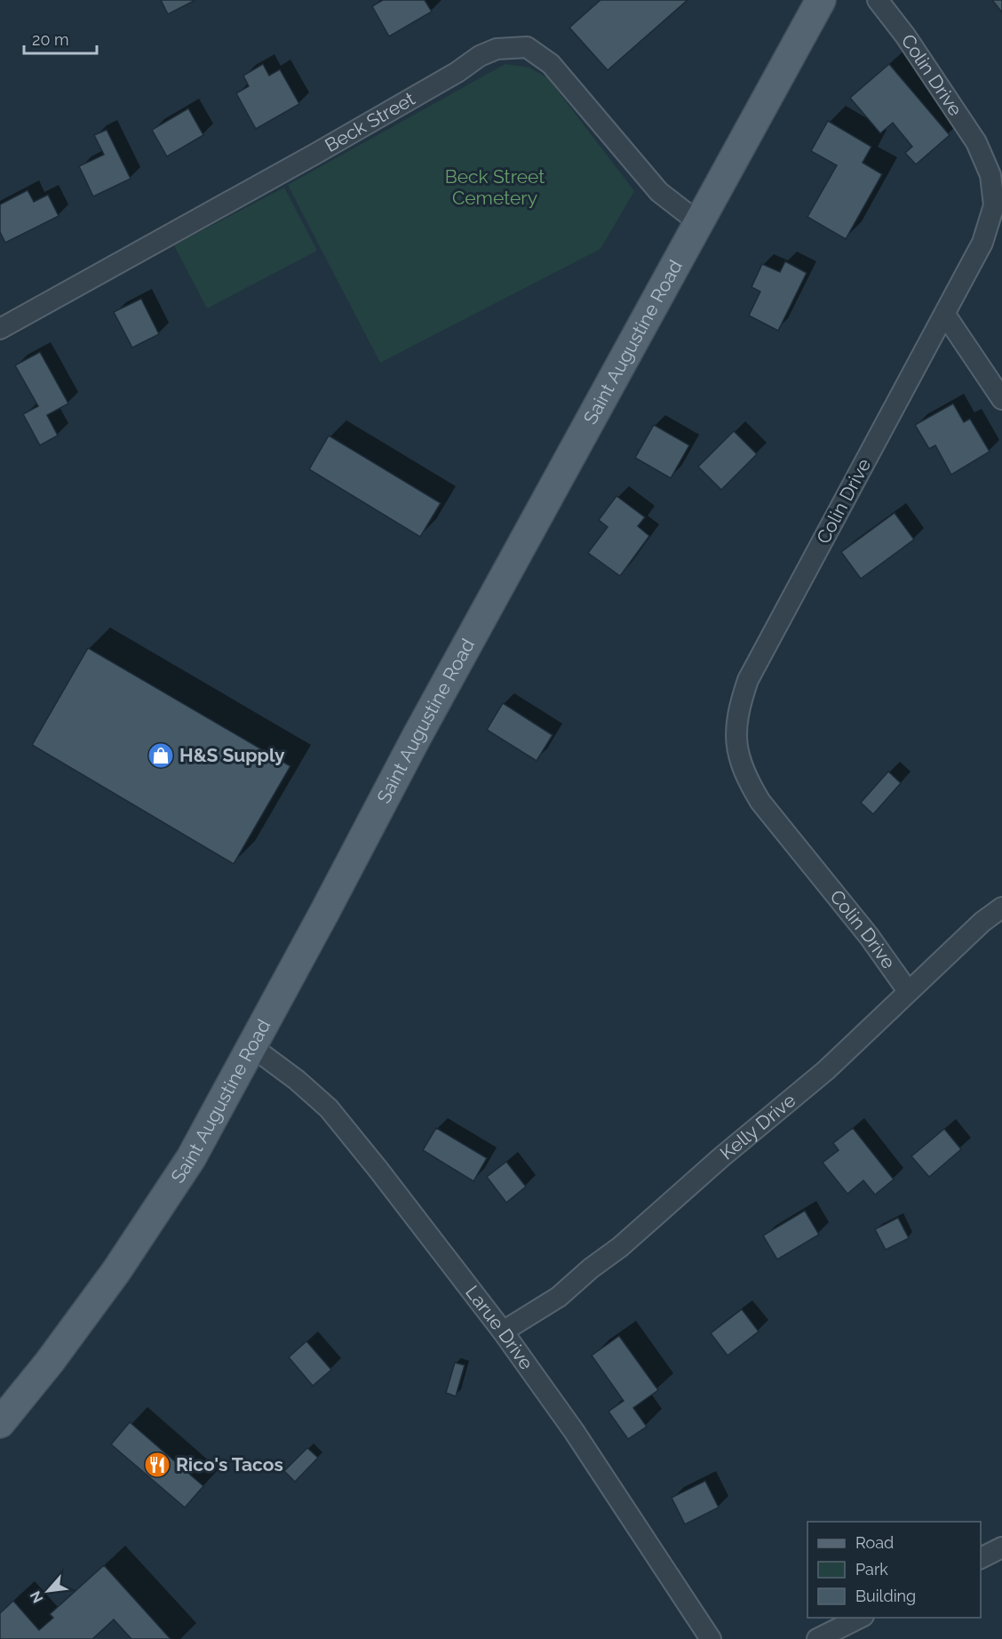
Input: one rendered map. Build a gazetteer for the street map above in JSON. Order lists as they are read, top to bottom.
{
  "streets": {
    "main road": ["Saint Augustine Road"],
    "street": [
      "Colin Drive",
      "Beck Street",
      "Kelly Drive",
      "Larue Drive"
    ]
  },
  "crossings": [
    ["Colin Drive", "Kelly Drive"],
    ["Beck Street", "Saint Augustine Road"],
    ["Saint Augustine Road", "Larue Drive"],
    ["Kelly Drive", "Larue Drive"]
  ],
  "parks": ["Beck Street Cemetery"],
  "places": {
    "shop": ["H&S Supply"],
    "restaurant": ["Rico's Tacos"]
  },
  "legend": ["Road", "Park", "Building"],
  "scale_bar": "20 m",
  "north": "bottom left"
}
